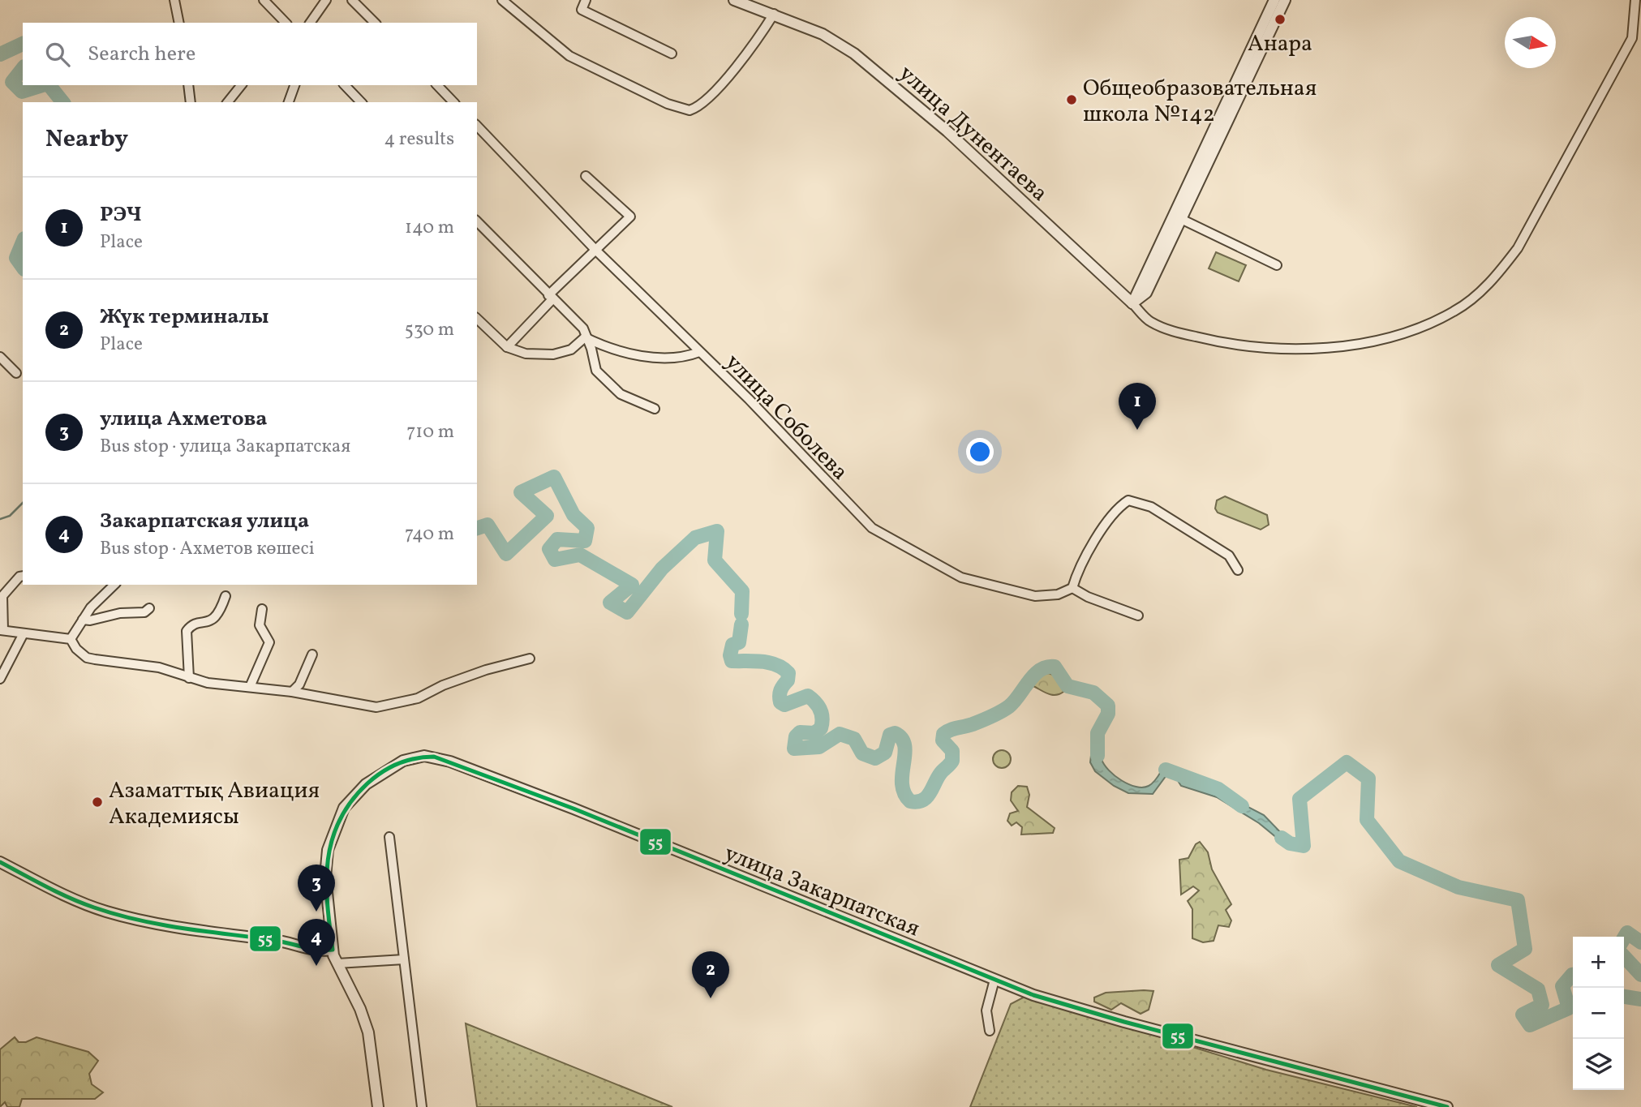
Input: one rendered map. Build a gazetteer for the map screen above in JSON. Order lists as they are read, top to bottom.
{
  "streets": {
    "street": ["улица Дунентаева", "улица Соболева", "улица Закарпатская"]
  },
  "places": ["Анара", "Общеобразовательная школа №142", "Азаматтық Авиация Академиясы"],
  "lines": ["transit line 55"],
  "north": "right",
  "page": {
    "search": "Search here",
    "heading": ["Nearby", "4 results"],
    "list": [
      {
        "mark": "1",
        "name": "РЭЧ",
        "note": "Place",
        "value": "140 m"
      },
      {
        "mark": "2",
        "name": "Жүк терминалы",
        "note": "Place",
        "value": "530 m"
      },
      {
        "mark": "3",
        "name": "улица Ахметова",
        "note": "Bus stop · улица Закарпатская",
        "value": "710 m"
      },
      {
        "mark": "4",
        "name": "Закарпатская улица",
        "note": "Bus stop · Ахметов көшесі",
        "value": "740 m"
      }
    ],
    "pins": [
      "1",
      "3",
      "4",
      "2"
    ],
    "map_buttons": ["+", "−"]
  }
}
